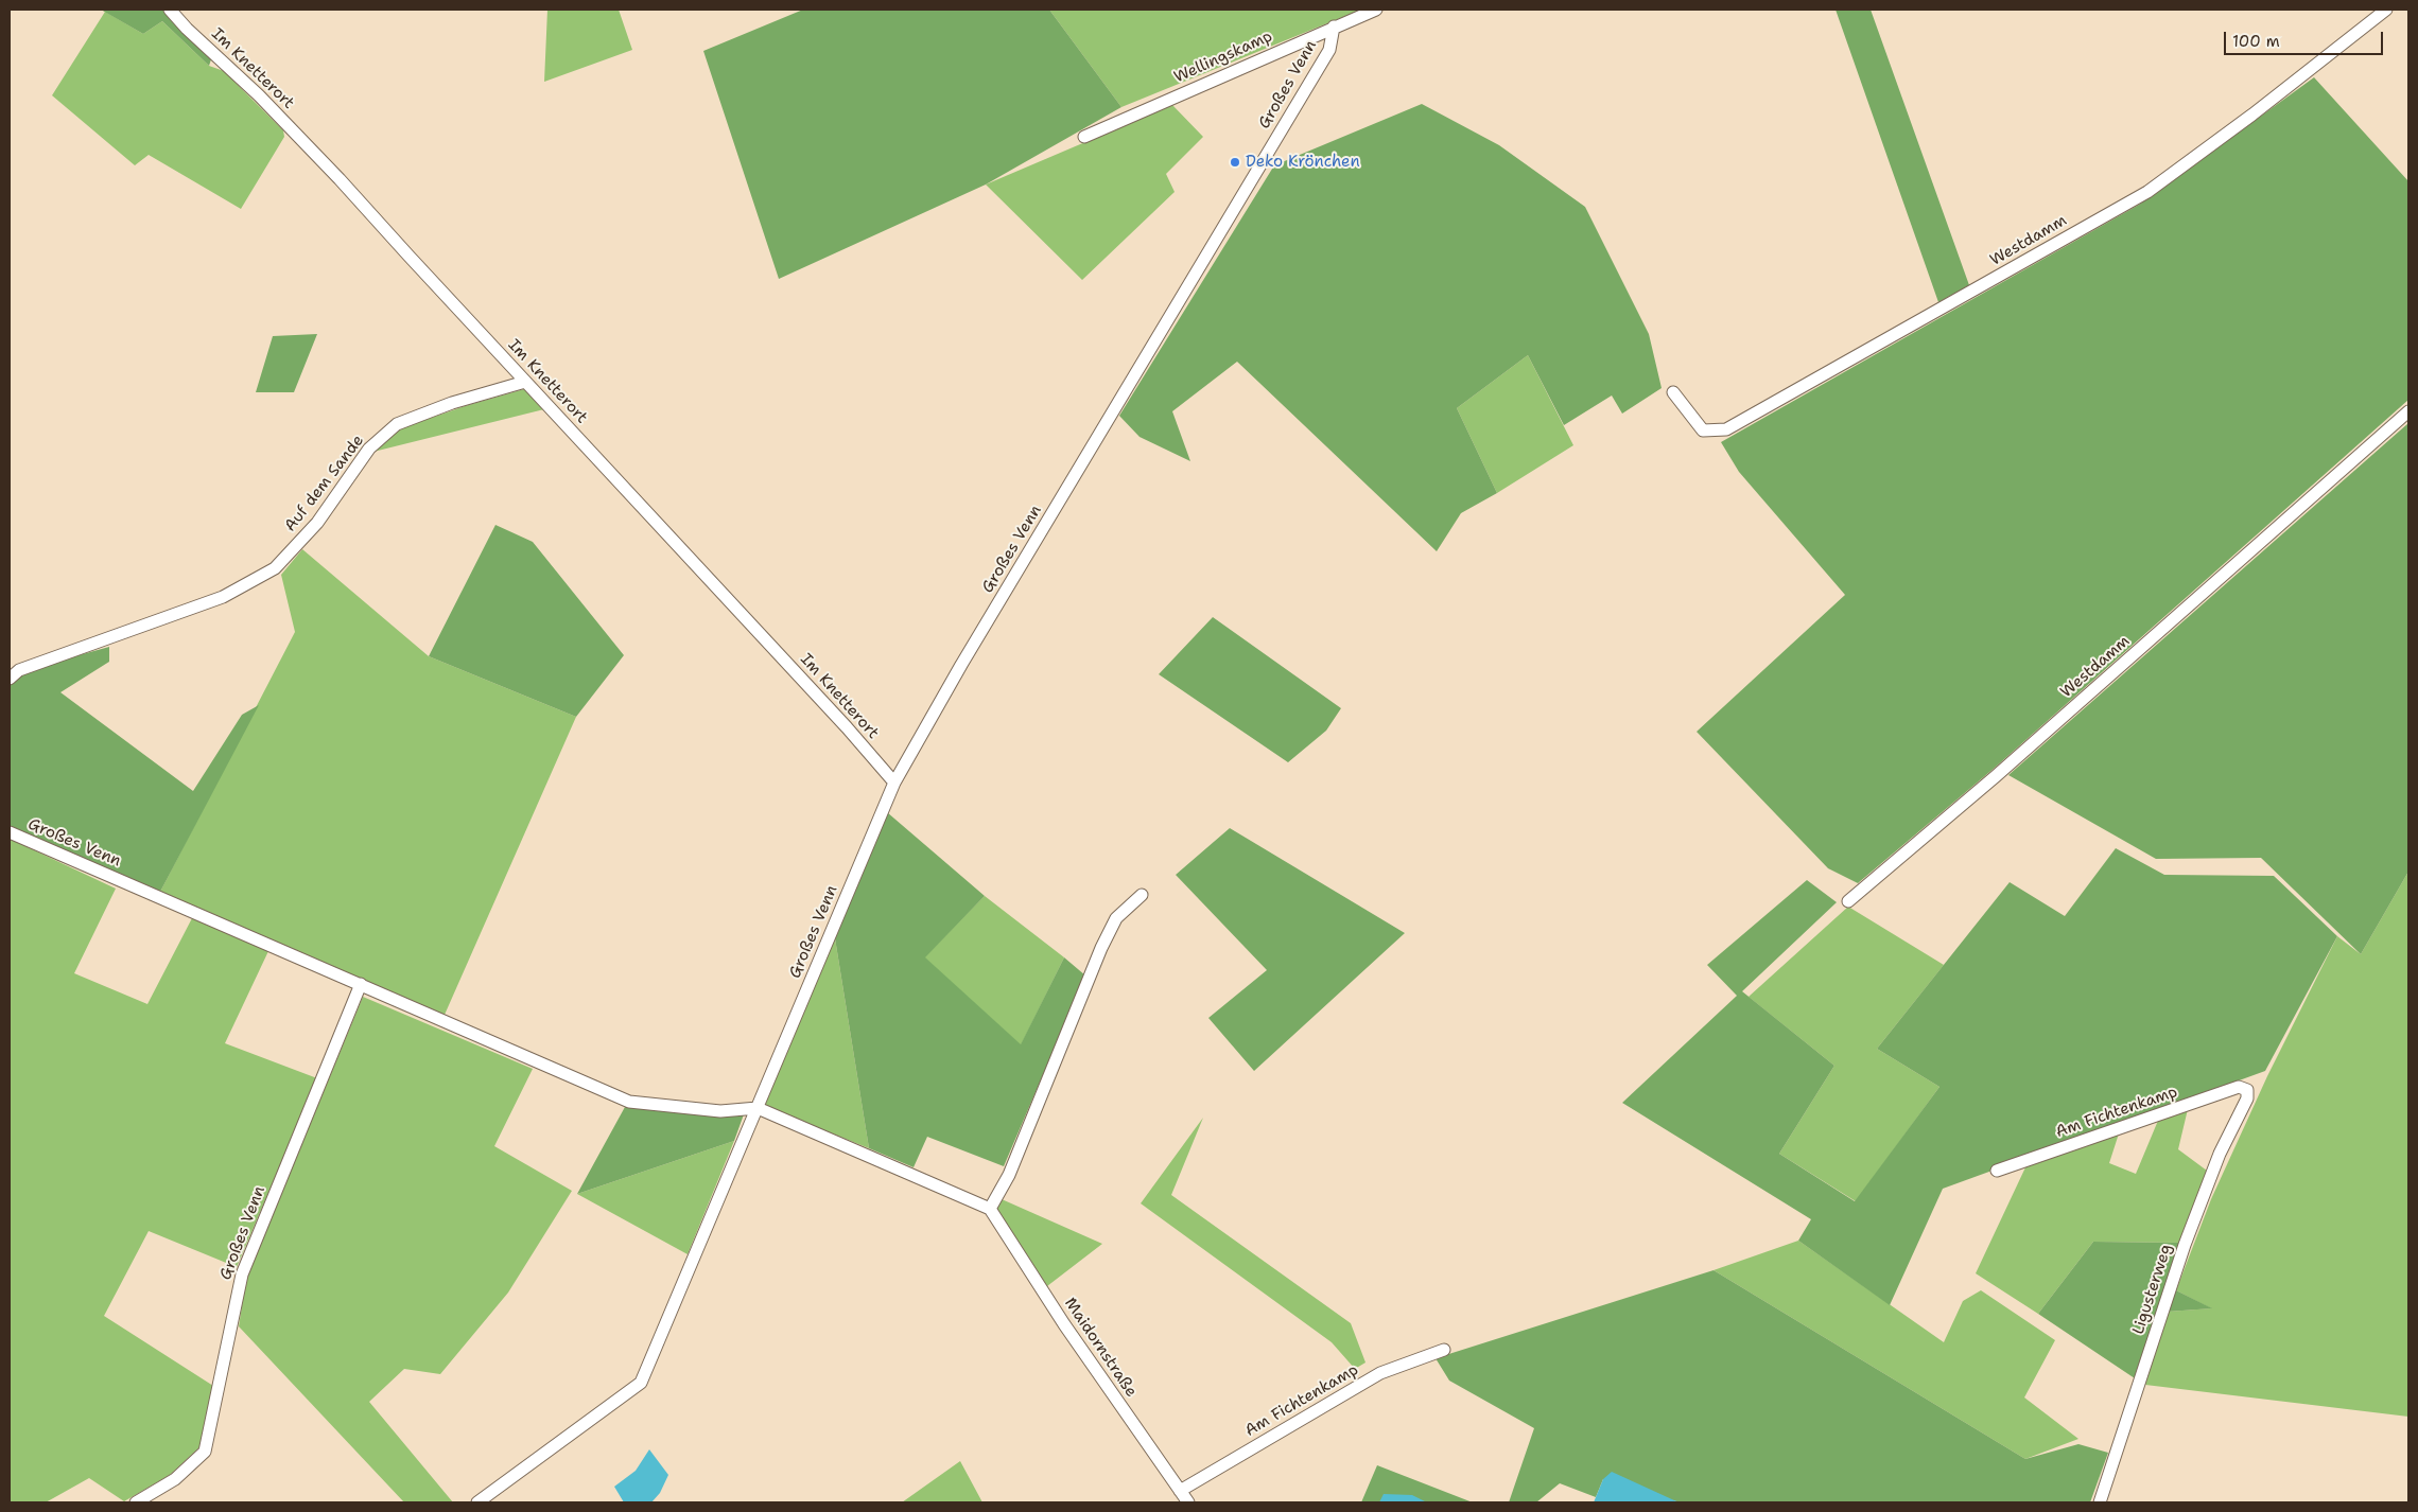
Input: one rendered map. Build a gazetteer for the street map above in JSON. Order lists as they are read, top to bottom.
{
  "streets": {
    "street": [
      "Wellingskamp",
      "Im Knetterort",
      "Großes Venn",
      "Westdamm",
      "Auf dem Sande",
      "Am Fichtenkamp",
      "Ligusterweg",
      "Maidornstraße"
    ]
  },
  "crossings": [
    ["Wellingskamp", "Großes Venn"],
    ["Im Knetterort", "Großes Venn"],
    ["Im Knetterort", "Auf dem Sande"],
    ["Am Fichtenkamp", "Ligusterweg"],
    ["Am Fichtenkamp", "Maidornstraße"]
  ],
  "places": ["Deko Krönchen"],
  "scale_bar": "100 m"
}
